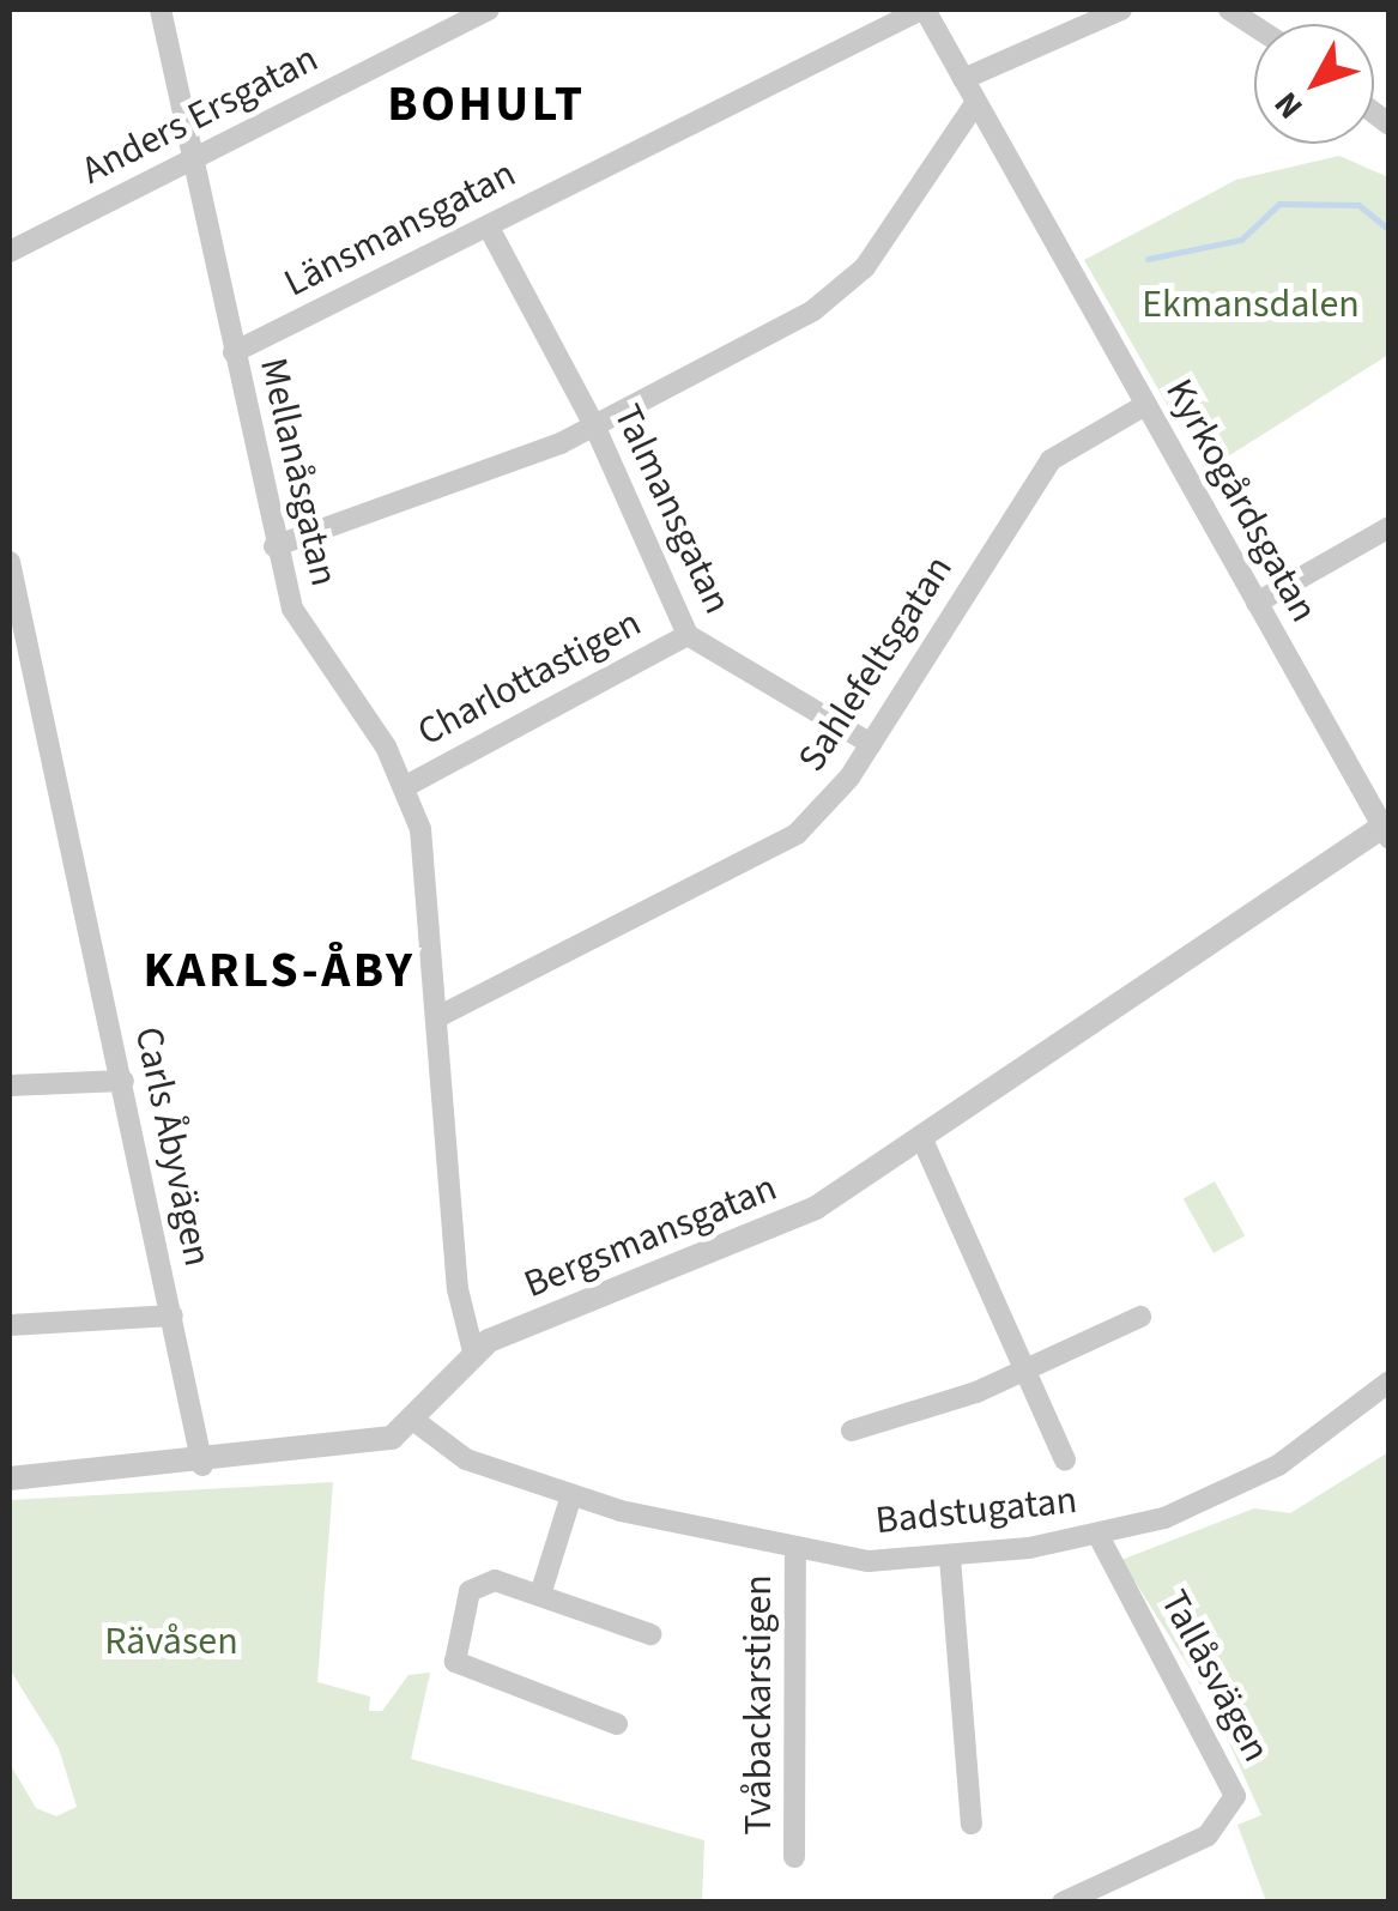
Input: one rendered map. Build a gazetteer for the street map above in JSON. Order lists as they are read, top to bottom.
{
  "streets": {
    "street": [
      "Anders Ersgatan",
      "Länsmansgatan",
      "Mellanåsgatan",
      "Kyrkogårdsgatan",
      "Talmansgatan",
      "Sahlefeltsgatan",
      "Charlottastigen",
      "Carls Åbyvägen",
      "Bergsmansgatan",
      "Badstugatan",
      "Tallåsvägen",
      "Tvåbackarstigen"
    ]
  },
  "crossings": [
    ["Anders Ersgatan", "Mellanåsgatan"],
    ["Länsmansgatan", "Mellanåsgatan"],
    ["Länsmansgatan", "Kyrkogårdsgatan"],
    ["Länsmansgatan", "Talmansgatan"],
    ["Mellanåsgatan", "Sahlefeltsgatan"],
    ["Mellanåsgatan", "Charlottastigen"],
    ["Mellanåsgatan", "Bergsmansgatan"],
    ["Kyrkogårdsgatan", "Sahlefeltsgatan"],
    ["Kyrkogårdsgatan", "Bergsmansgatan"],
    ["Talmansgatan", "Sahlefeltsgatan"],
    ["Talmansgatan", "Charlottastigen"],
    ["Carls Åbyvägen", "Bergsmansgatan"],
    ["Bergsmansgatan", "Badstugatan"],
    ["Badstugatan", "Tallåsvägen"],
    ["Badstugatan", "Tvåbackarstigen"]
  ],
  "districts": ["BOHULT", "KARLS-ÅBY"],
  "parks": ["Ekmansdalen", "Rävåsen"],
  "north": "bottom left"
}
